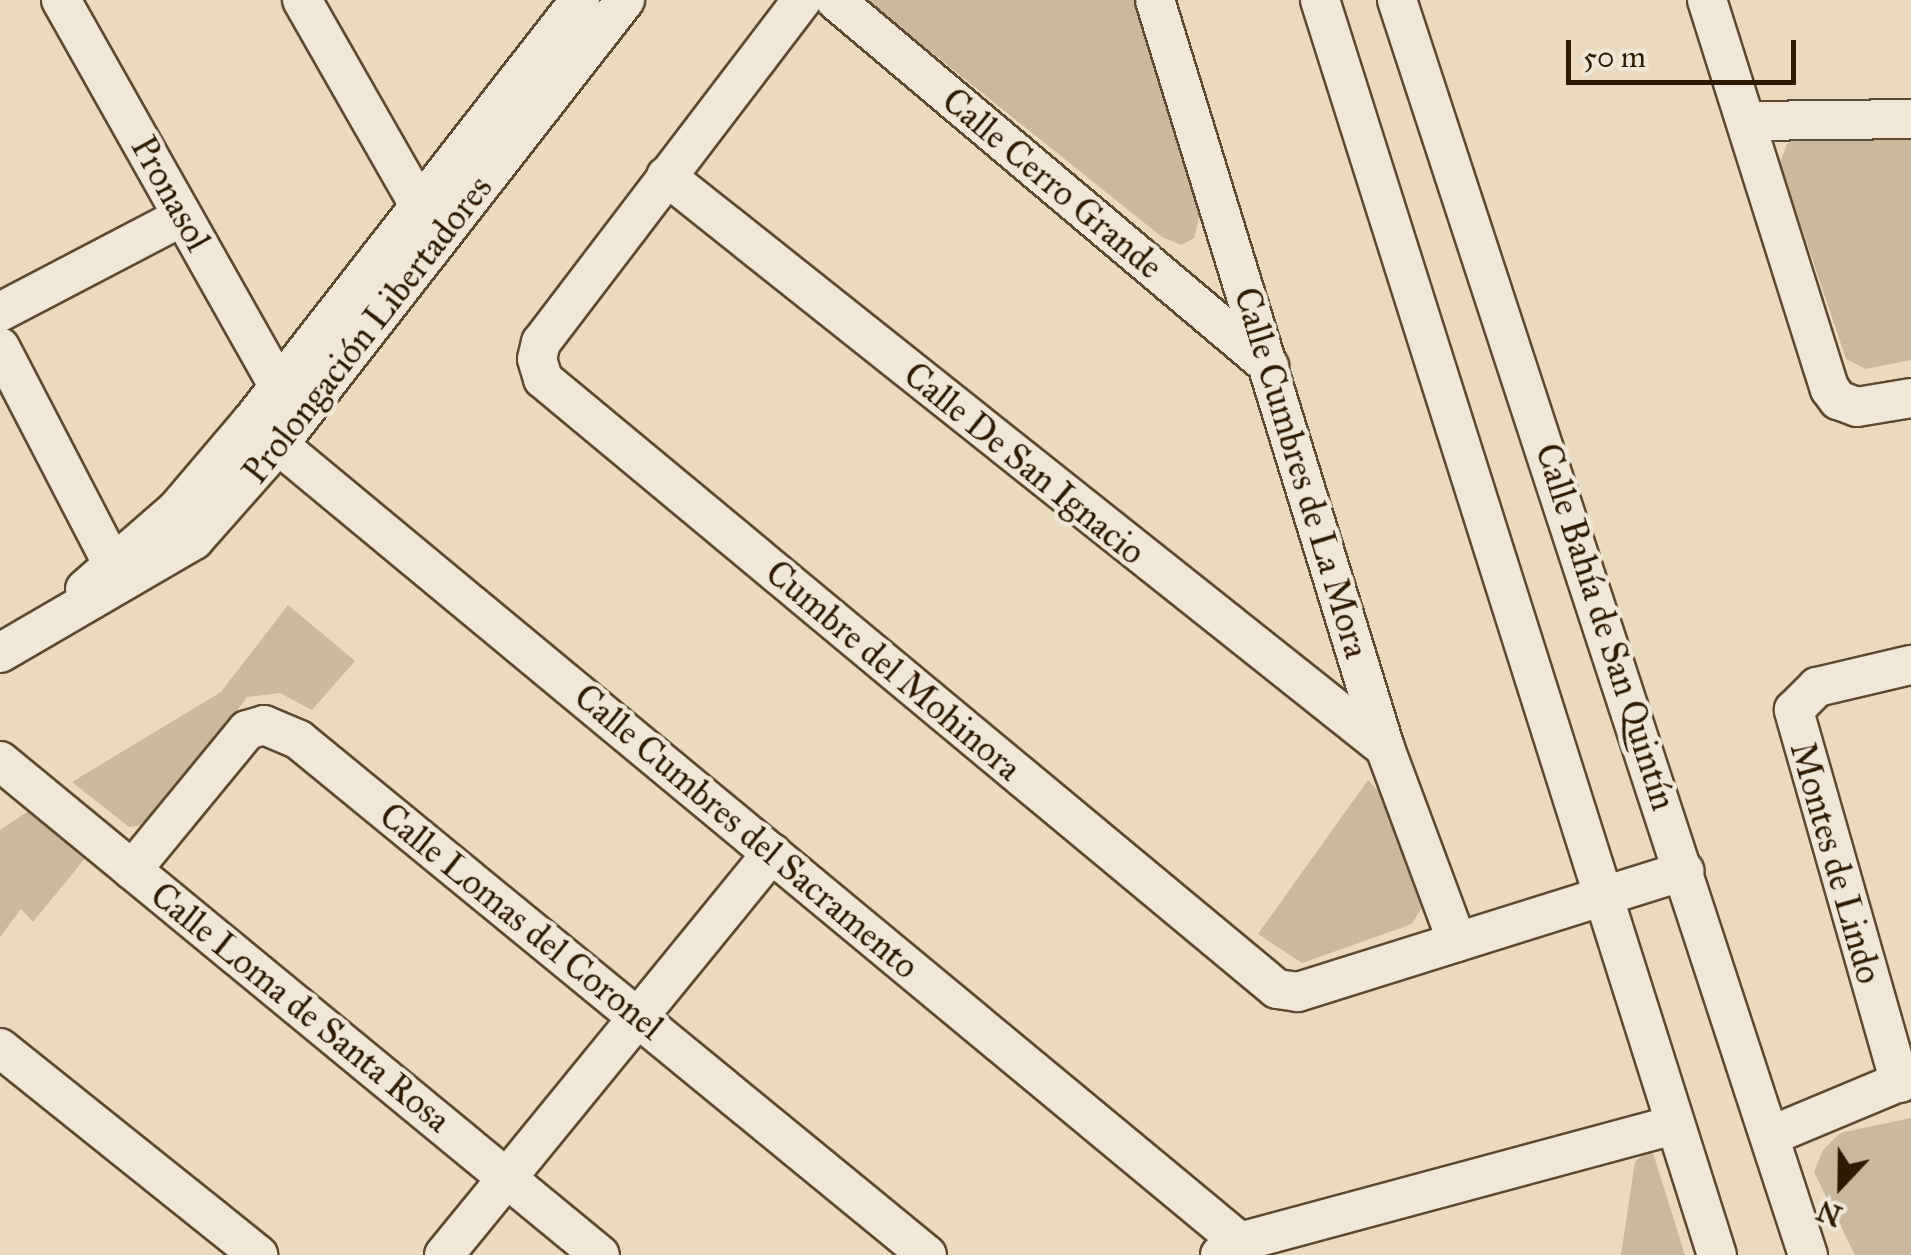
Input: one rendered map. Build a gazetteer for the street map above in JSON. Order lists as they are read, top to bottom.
{
  "streets": {
    "street": [
      "Calle Cerro Grande",
      "Pronasol",
      "Prolongación Libertadores",
      "Calle De San Ignacio",
      "Calle Cumbres de La Mora",
      "Calle Bahía de San Quintín",
      "Cumbre del Mohinora",
      "Calle Cumbres del Sacramento",
      "Montes de Lindo",
      "Calle Lomas del Coronel",
      "Calle Loma de Santa Rosa"
    ]
  },
  "crossings": [
    ["Calle Cerro Grande", "Calle Cumbres de La Mora"],
    ["Pronasol", "Prolongación Libertadores"],
    ["Prolongación Libertadores", "Calle Cumbres del Sacramento"],
    ["Calle De San Ignacio", "Calle Cumbres de La Mora"],
    ["Calle De San Ignacio", "Cumbre del Mohinora"],
    ["Calle Cumbres de La Mora", "Cumbre del Mohinora"],
    ["Calle Bahía de San Quintín", "Cumbre del Mohinora"],
    ["Calle Bahía de San Quintín", "Montes de Lindo"],
    ["Calle Lomas del Coronel", "Calle Loma de Santa Rosa"]
  ],
  "scale_bar": "50 m",
  "north": "bottom"
}
